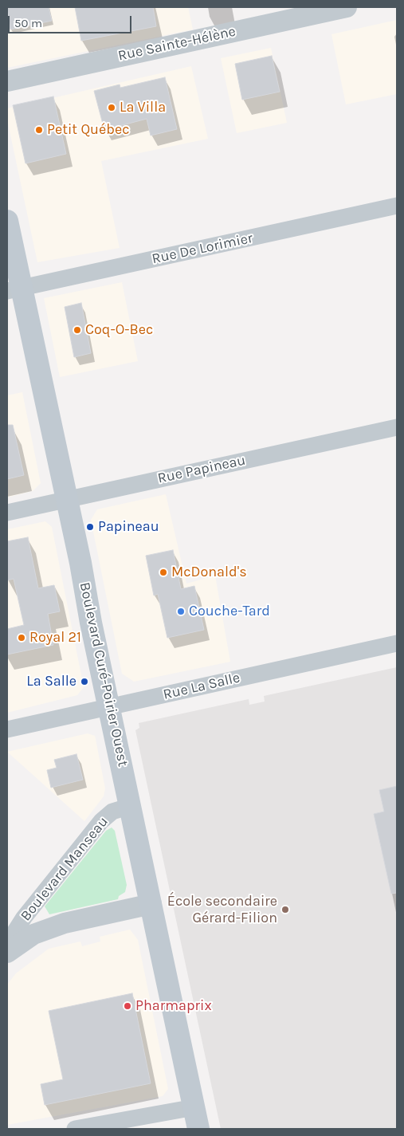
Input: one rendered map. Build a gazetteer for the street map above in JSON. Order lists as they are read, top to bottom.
{
  "streets": {
    "main road": ["Boulevard Curé-Poirier Ouest"],
    "street": [
      "Rue Sainte-Hélène",
      "Rue De Lorimier",
      "Rue Papineau",
      "Rue La Salle",
      "Boulevard Manseau"
    ]
  },
  "crossings": [
    ["Rue De Lorimier", "Boulevard Curé-Poirier Ouest"],
    ["Rue Papineau", "Boulevard Curé-Poirier Ouest"],
    ["Boulevard Curé-Poirier Ouest", "Rue La Salle"],
    ["Boulevard Curé-Poirier Ouest", "Boulevard Manseau"]
  ],
  "places": [
    "La Villa",
    "Petit Québec",
    "Coq-O-Bec",
    "Papineau",
    "McDonald's",
    "Couche-Tard",
    "Royal 21",
    "La Salle",
    "École secondaire Gérard-Filion",
    "Pharmaprix"
  ],
  "scale_bar": "50 m"
}
